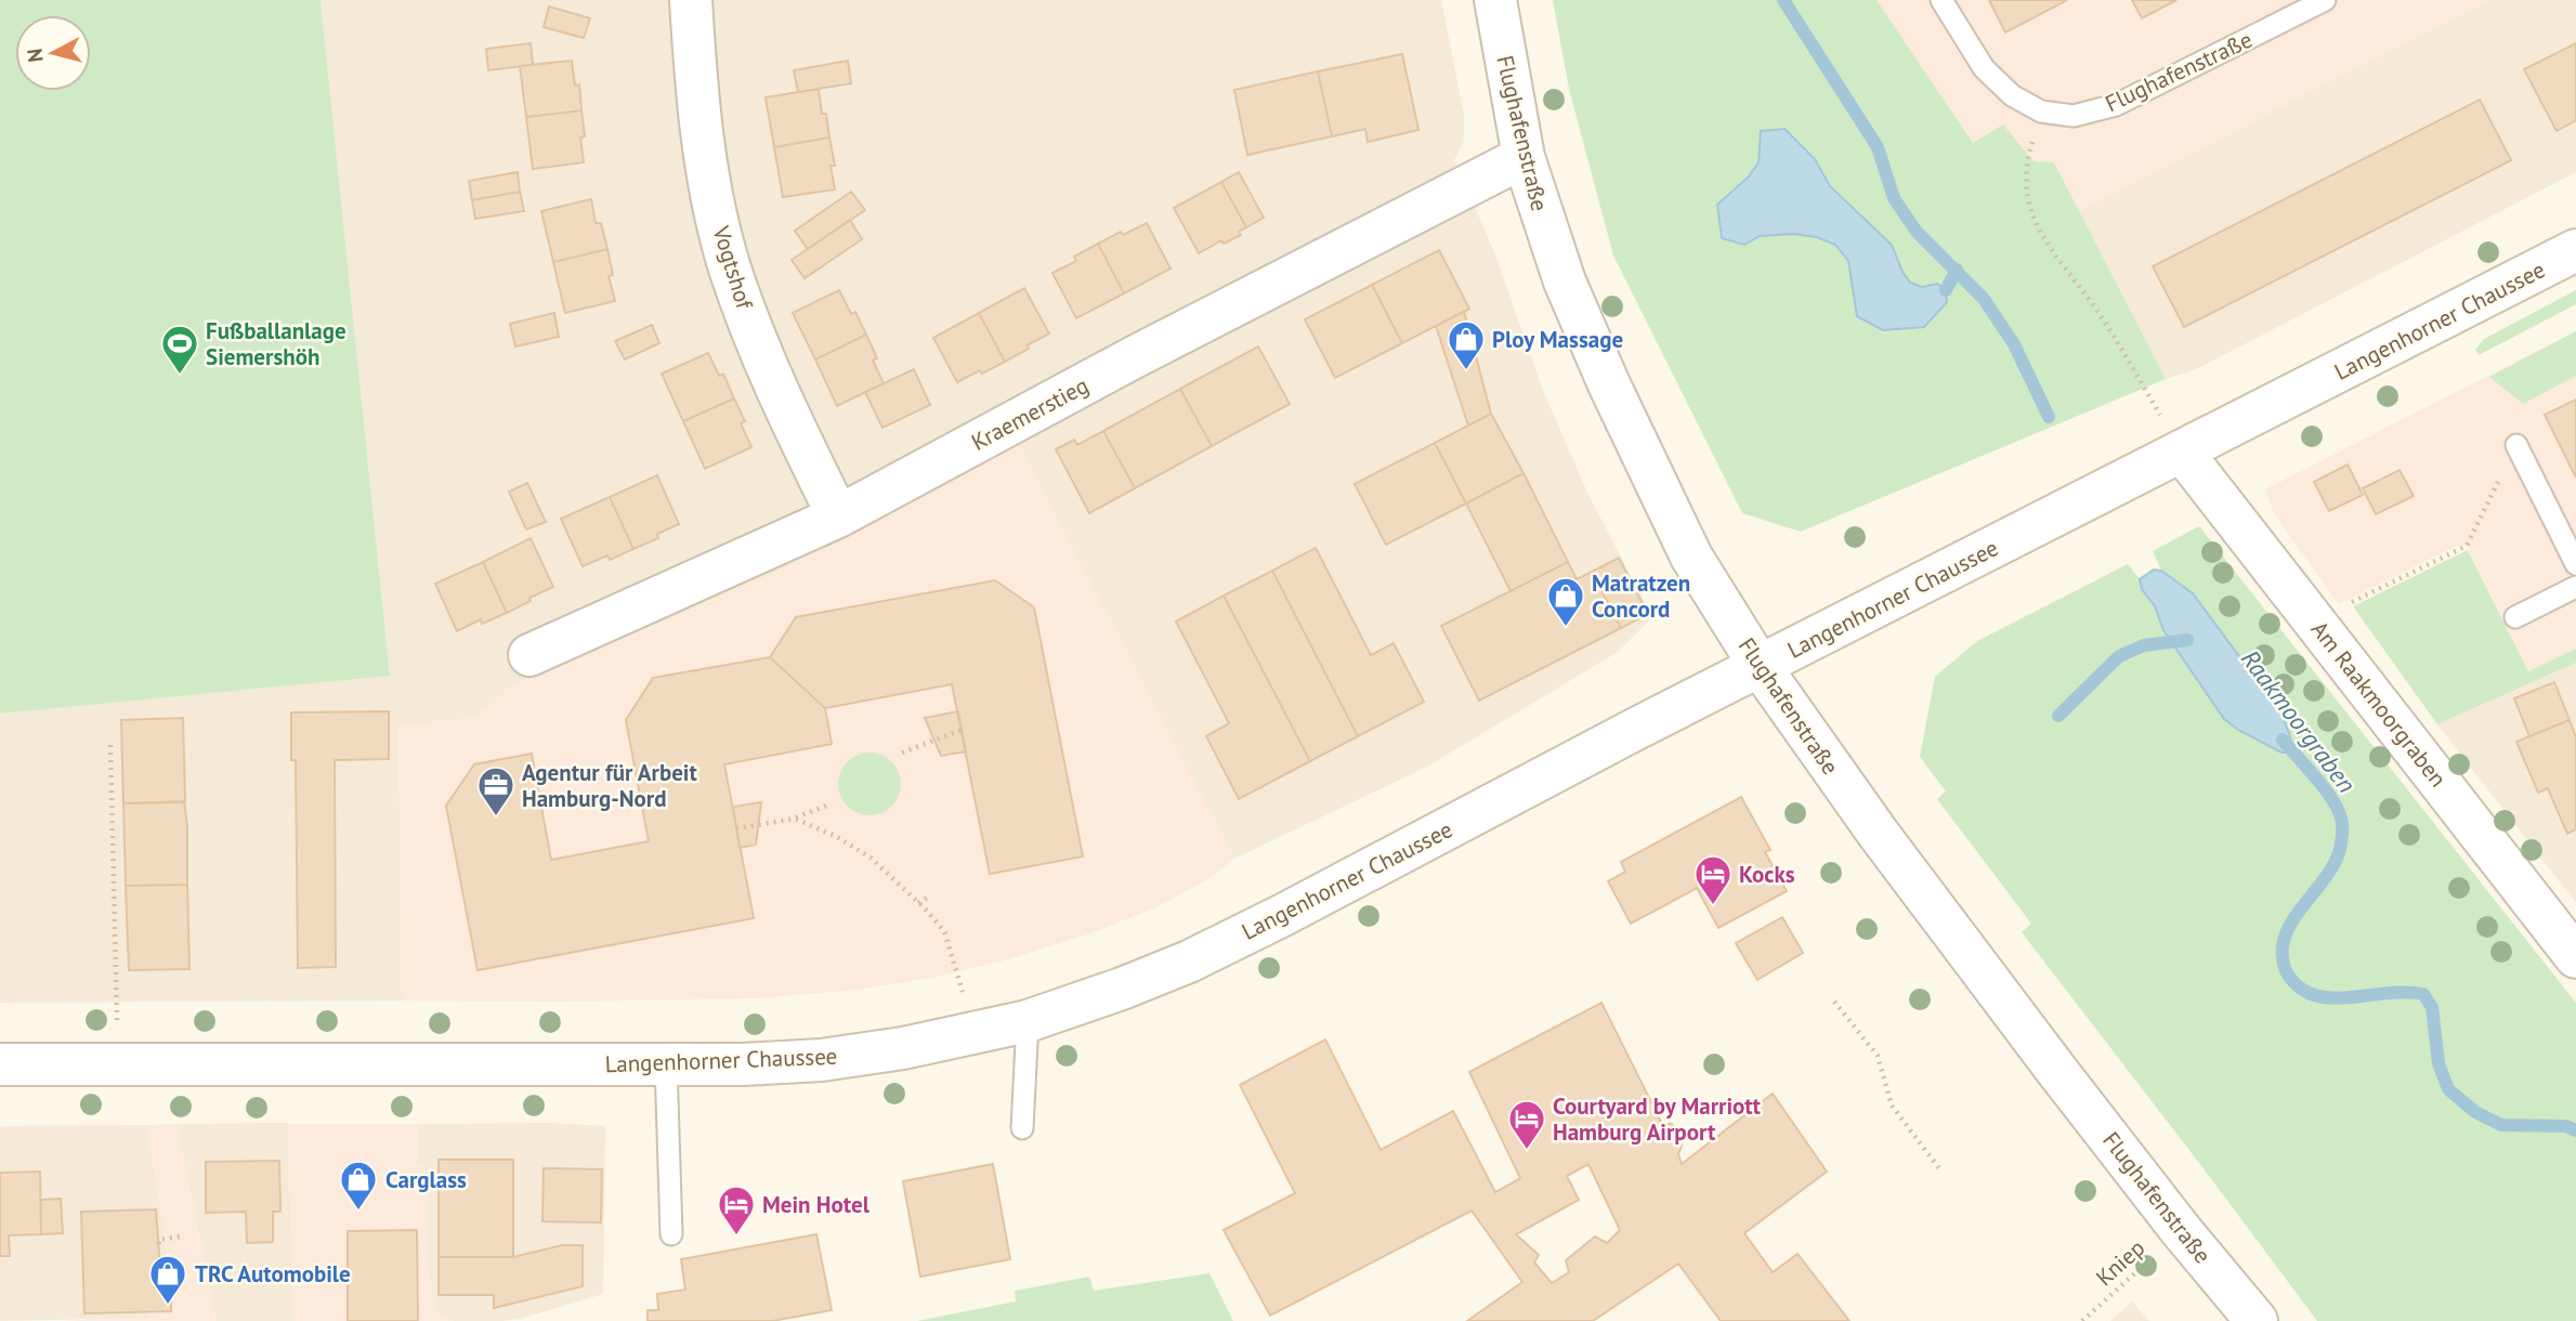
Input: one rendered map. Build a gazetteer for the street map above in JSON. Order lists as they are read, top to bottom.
{
  "streets": {
    "street": [
      "Flughafenstraße",
      "Vogtshof",
      "Langenhorner Chaussee",
      "Kraemerstieg",
      "Am Raakmoorgraben"
    ],
    "path": ["Kniep"]
  },
  "crossings": [
    ["Flughafenstraße", "Langenhorner Chaussee"],
    ["Flughafenstraße", "Kraemerstieg"],
    ["Flughafenstraße", "Kniep"],
    ["Vogtshof", "Kraemerstieg"],
    ["Langenhorner Chaussee", "Am Raakmoorgraben"]
  ],
  "water": ["Raakmoorgraben"],
  "places": {
    "shop": [
      "Ploy Massage",
      "Matratzen Concord",
      "Carglass",
      "TRC Automobile"
    ],
    "sports": ["Fußballanlage Siemershöh"],
    "office": ["Agentur für Arbeit Hamburg-Nord"],
    "hotel": ["Kocks", "Courtyard by Marriott Hamburg Airport", "Mein Hotel"]
  },
  "north": "left"
}
